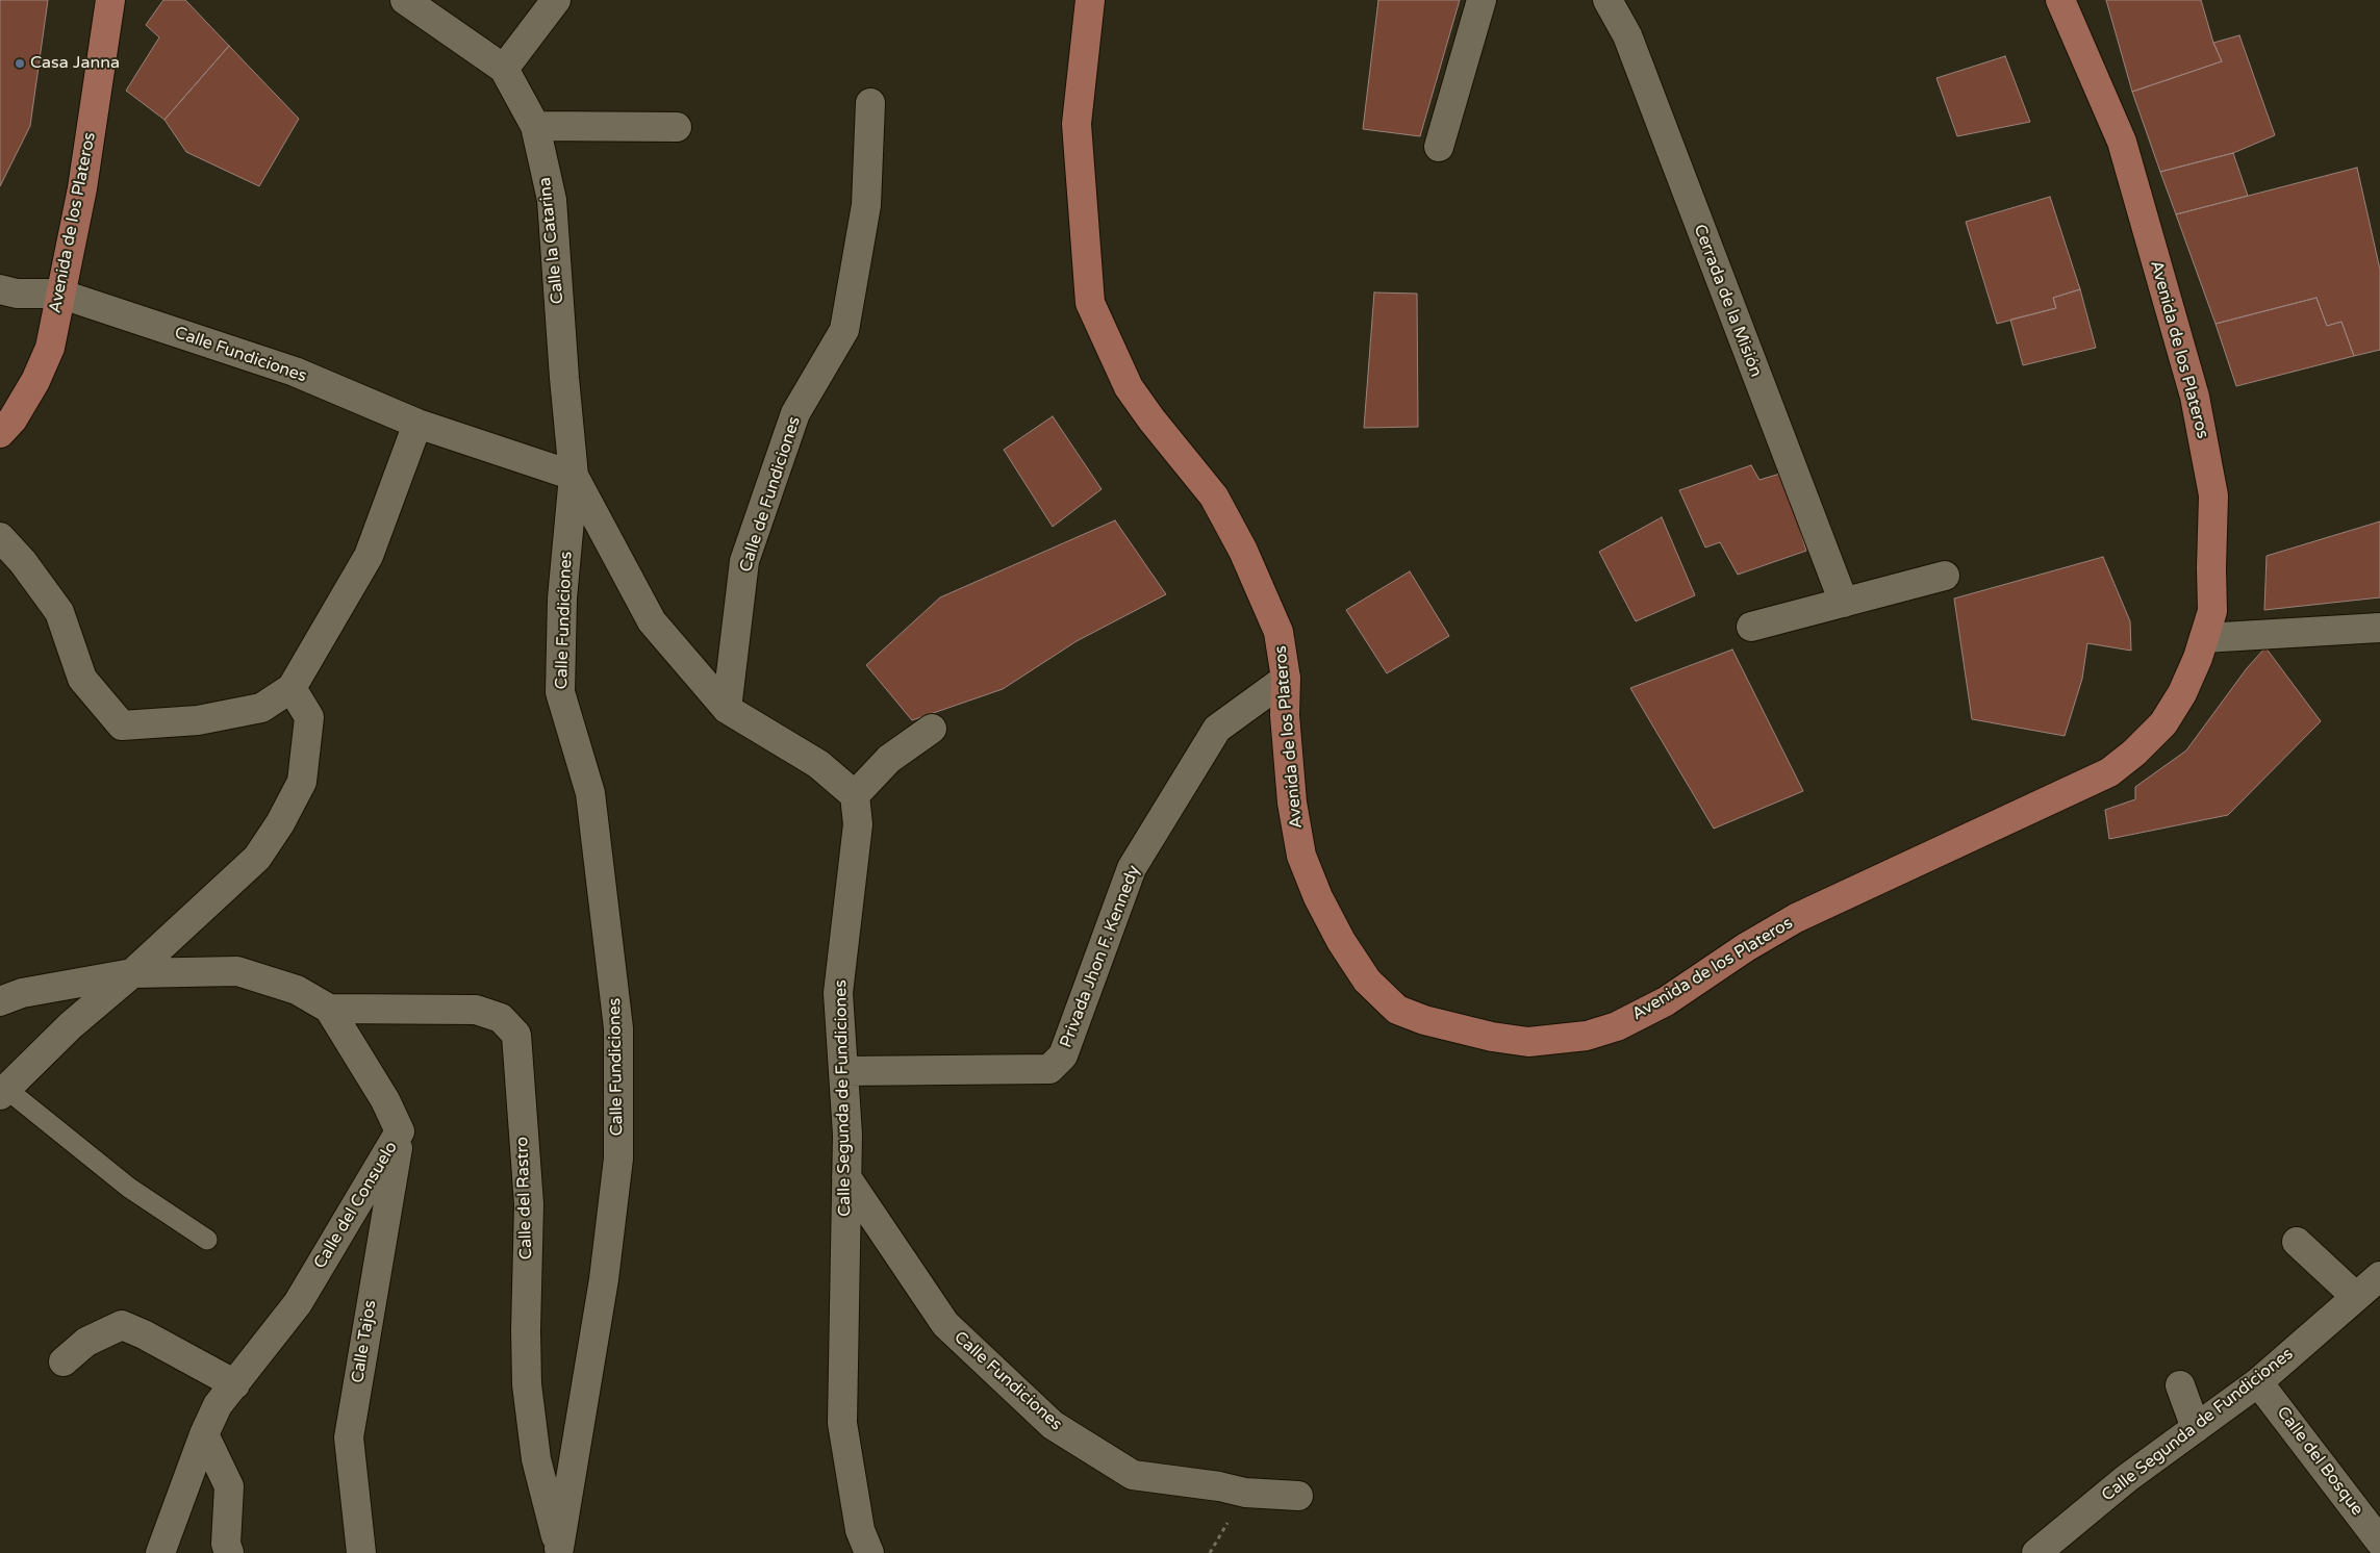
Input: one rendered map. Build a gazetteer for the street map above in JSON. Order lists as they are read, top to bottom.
{
  "streets": {
    "main road": ["Avenida de los Plateros"],
    "street": [
      "Calle la Catarina",
      "Cerrada de la Misión",
      "Calle Fundiciones",
      "Calle de Fundiciones",
      "Privada Jhon F. Kennedy",
      "Calle Segunda de Fundiciones",
      "Calle del Rastro",
      "Calle del Consuelo",
      "Calle Tajos",
      "Calle del Bosque"
    ]
  },
  "crossings": [
    ["Avenida de los Plateros", "Calle Fundiciones"],
    ["Avenida de los Plateros", "Privada Jhon F. Kennedy"],
    ["Calle la Catarina", "Calle Fundiciones"],
    ["Calle Fundiciones", "Calle Segunda de Fundiciones"],
    ["Calle Fundiciones", "Calle del Rastro"],
    ["Privada Jhon F. Kennedy", "Calle Segunda de Fundiciones"],
    ["Calle Segunda de Fundiciones", "Calle del Bosque"],
    ["Calle del Rastro", "Calle del Consuelo"],
    ["Calle del Consuelo", "Calle Tajos"]
  ],
  "places": ["Casa Janna"]
}
